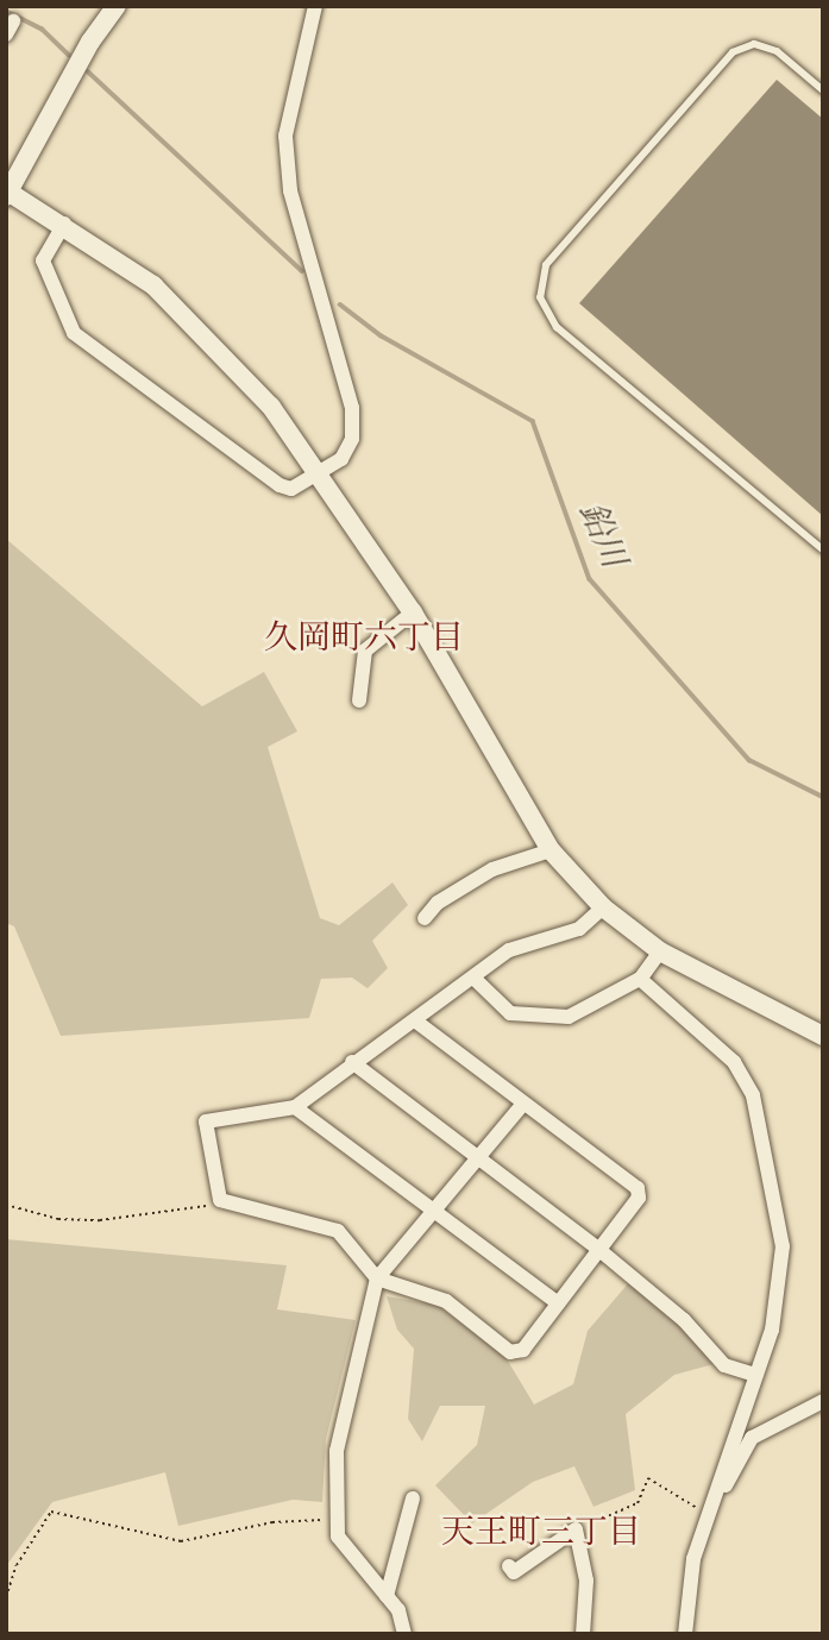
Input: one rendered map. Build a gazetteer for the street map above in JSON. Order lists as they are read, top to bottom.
{
  "districts": ["久岡町六丁目", "天王町三丁目"],
  "water": ["鉛川"]
}
